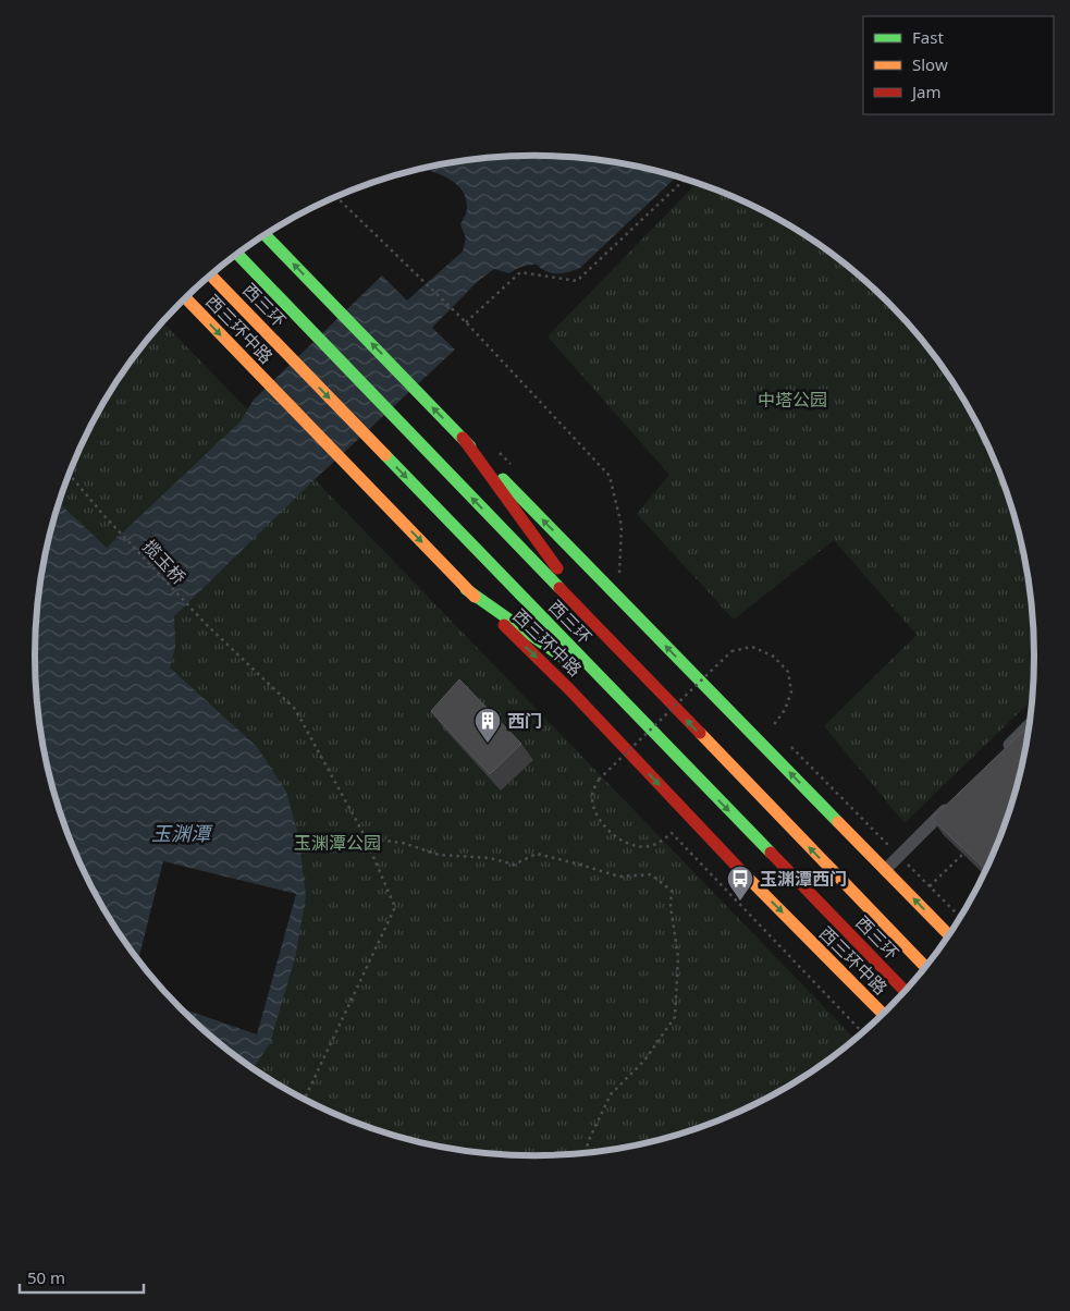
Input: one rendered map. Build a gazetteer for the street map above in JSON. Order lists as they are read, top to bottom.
{
  "streets": {
    "main road": ["西三环", "西三环中路"],
    "path": ["揽玉桥"]
  },
  "water": ["玉渊潭"],
  "parks": ["中塔公园", "玉渊潭公园"],
  "places": {
    "building": ["西门"],
    "bus stop": ["玉渊潭西门"]
  },
  "legend": ["Fast", "Slow", "Jam"],
  "scale_bar": "50 m"
}
